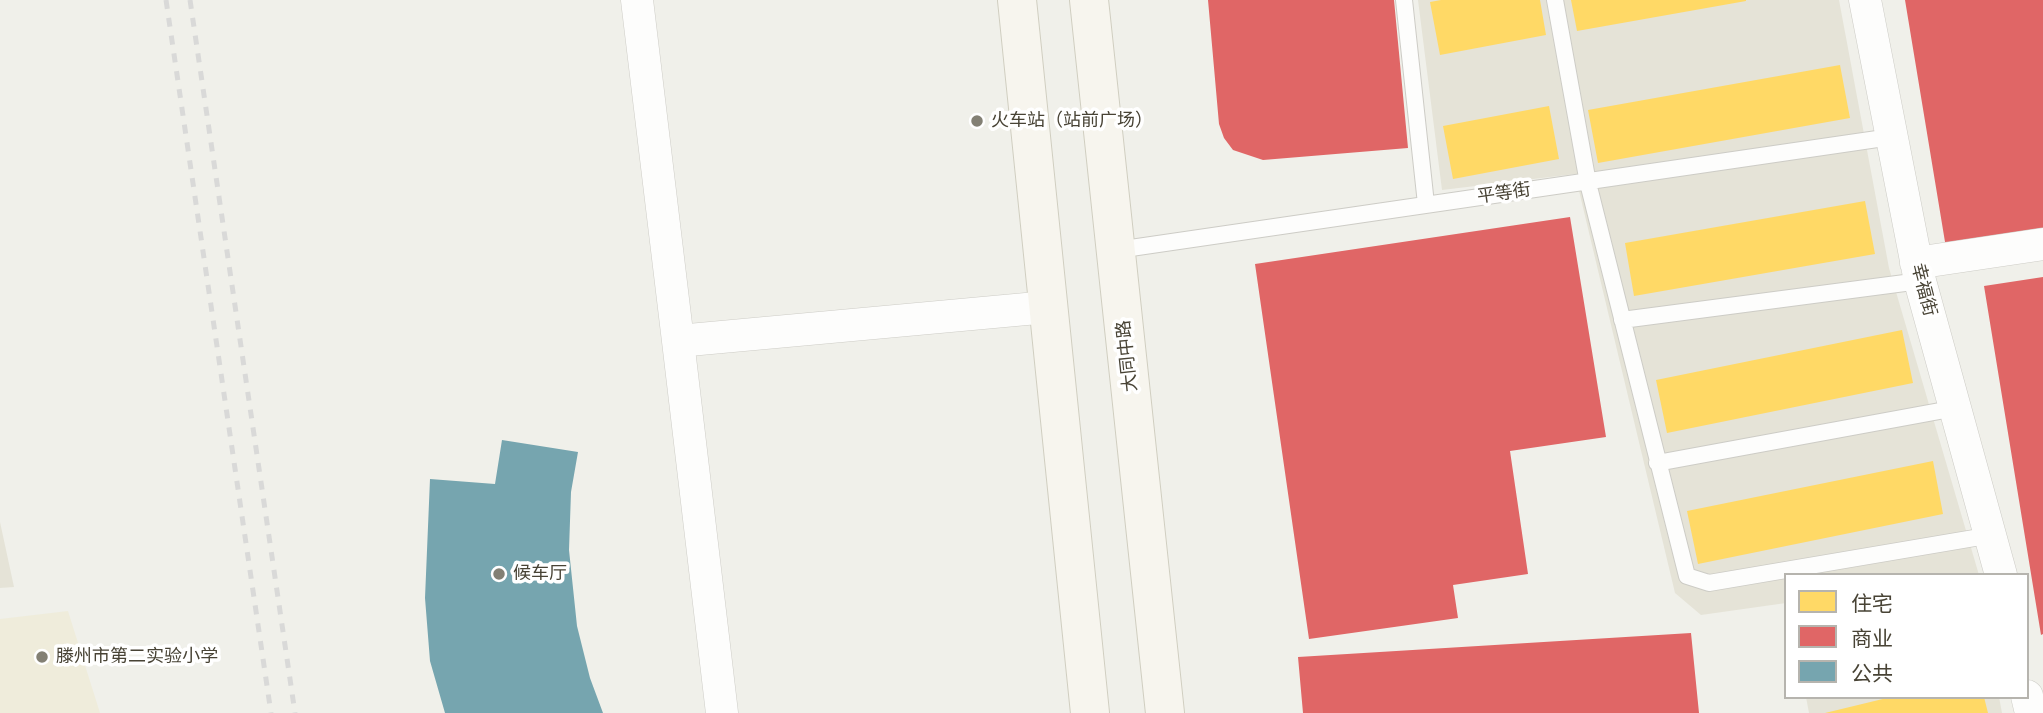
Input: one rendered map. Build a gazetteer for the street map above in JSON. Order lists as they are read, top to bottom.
{
  "streets": {
    "main road": ["大同中路"],
    "street": ["幸福街"],
    "lane": ["平等街"]
  },
  "crossings": [
    ["平等街", "幸福街"],
    ["平等街", "大同中路"]
  ],
  "places": ["火车站（站前广场）", "候车厅", "滕州市第二实验小学"],
  "legend": ["住宅", "商业", "公共"]
}
